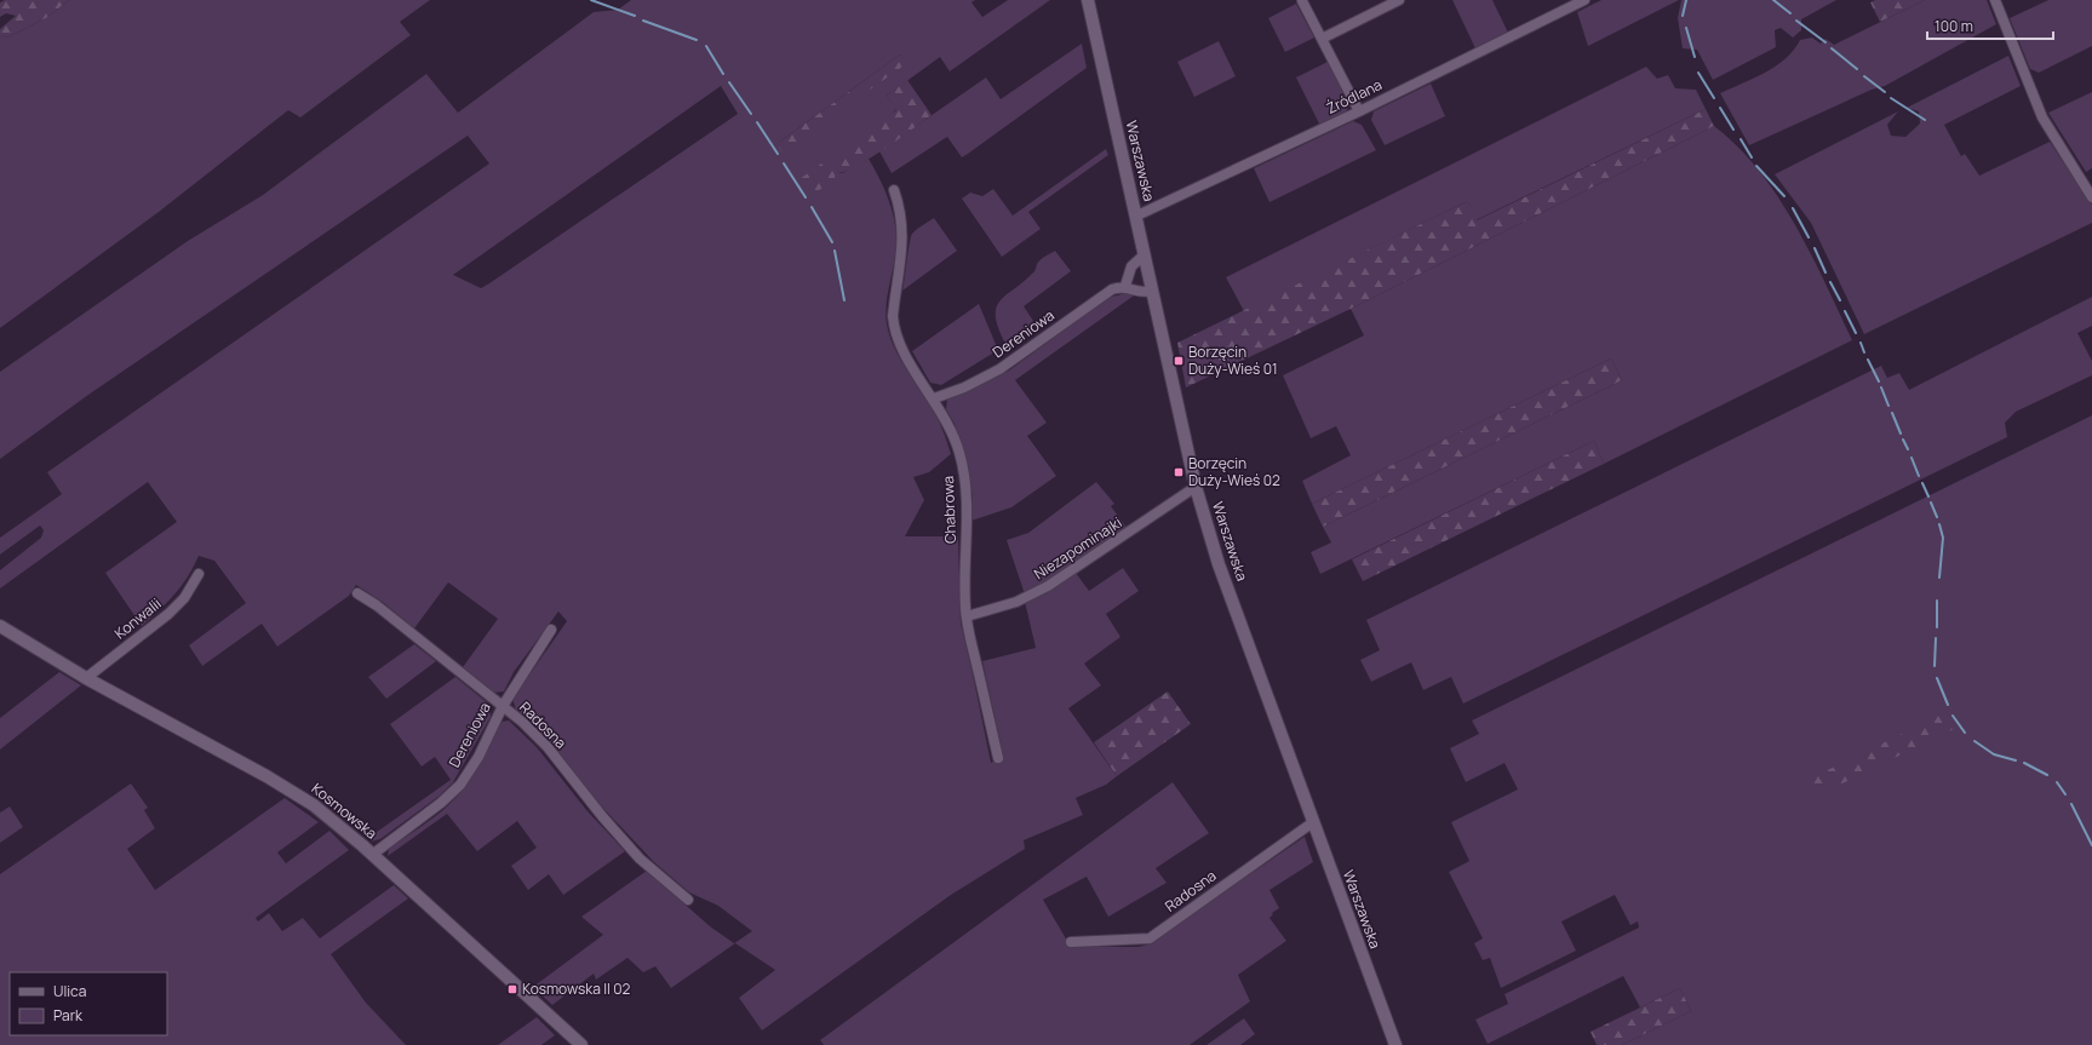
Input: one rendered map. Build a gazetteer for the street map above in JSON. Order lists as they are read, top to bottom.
{
  "streets": {
    "main road": ["Warszawska", "Kosmowska"],
    "street": [
      "Źródlana",
      "Dereniowa",
      "Chabrowa",
      "Niezapominajki",
      "Konwalii",
      "Radosna"
    ]
  },
  "crossings": [
    ["Źródlana", "Warszawska"],
    ["Warszawska", "Niezapominajki"],
    ["Warszawska", "Radosna"],
    ["Dereniowa", "Chabrowa"],
    ["Dereniowa", "Radosna"],
    ["Dereniowa", "Kosmowska"],
    ["Chabrowa", "Niezapominajki"],
    ["Konwalii", "Kosmowska"]
  ],
  "places": {
    "transit": ["Borzęcin Duży-Wieś 01", "Borzęcin Duży-Wieś 02", "Kosmowska II 02"]
  },
  "legend": ["Ulica", "Park"],
  "scale_bar": "100 m"
}
